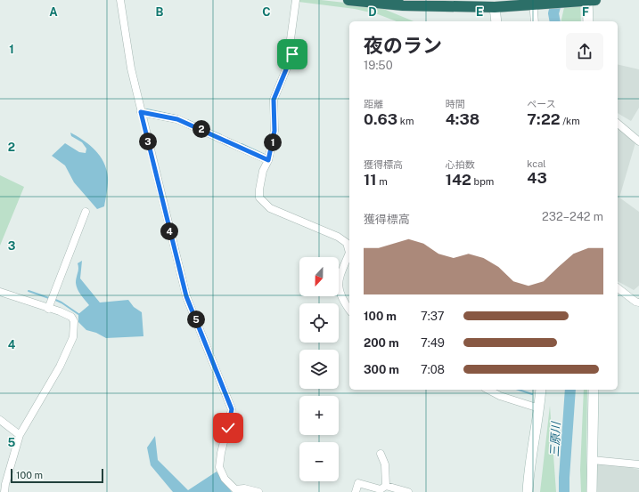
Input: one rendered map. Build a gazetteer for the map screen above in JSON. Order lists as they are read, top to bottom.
{
  "water": ["三原川"],
  "scale_bar": "100 m",
  "north": "bottom",
  "page": {
    "heading": ["夜のラン", "19:50"],
    "stats": [
      ["距離", "0.63 km"],
      ["時間", "4:38"],
      ["ペース", "7:22 /km"],
      ["獲得標高", "11 m"],
      ["心拍数", "142 bpm"],
      ["kcal", "43"]
    ],
    "pins": [
      "2",
      "3",
      "1",
      "4",
      "5"
    ],
    "chart": ["獲得標高", "232–242 m"],
    "map_buttons": ["+", "−"],
    "list": [
      {
        "name": "100 m",
        "note": "7:37"
      },
      {
        "name": "200 m",
        "note": "7:49"
      },
      {
        "name": "300 m",
        "note": "7:08"
      }
    ],
    "scale": "100 m"
  },
  "grid": {
    "columns": [
      "A",
      "B",
      "C",
      "D",
      "E",
      "F"
    ],
    "rows": [
      "1",
      "2",
      "3",
      "4",
      "5"
    ]
  }
}
